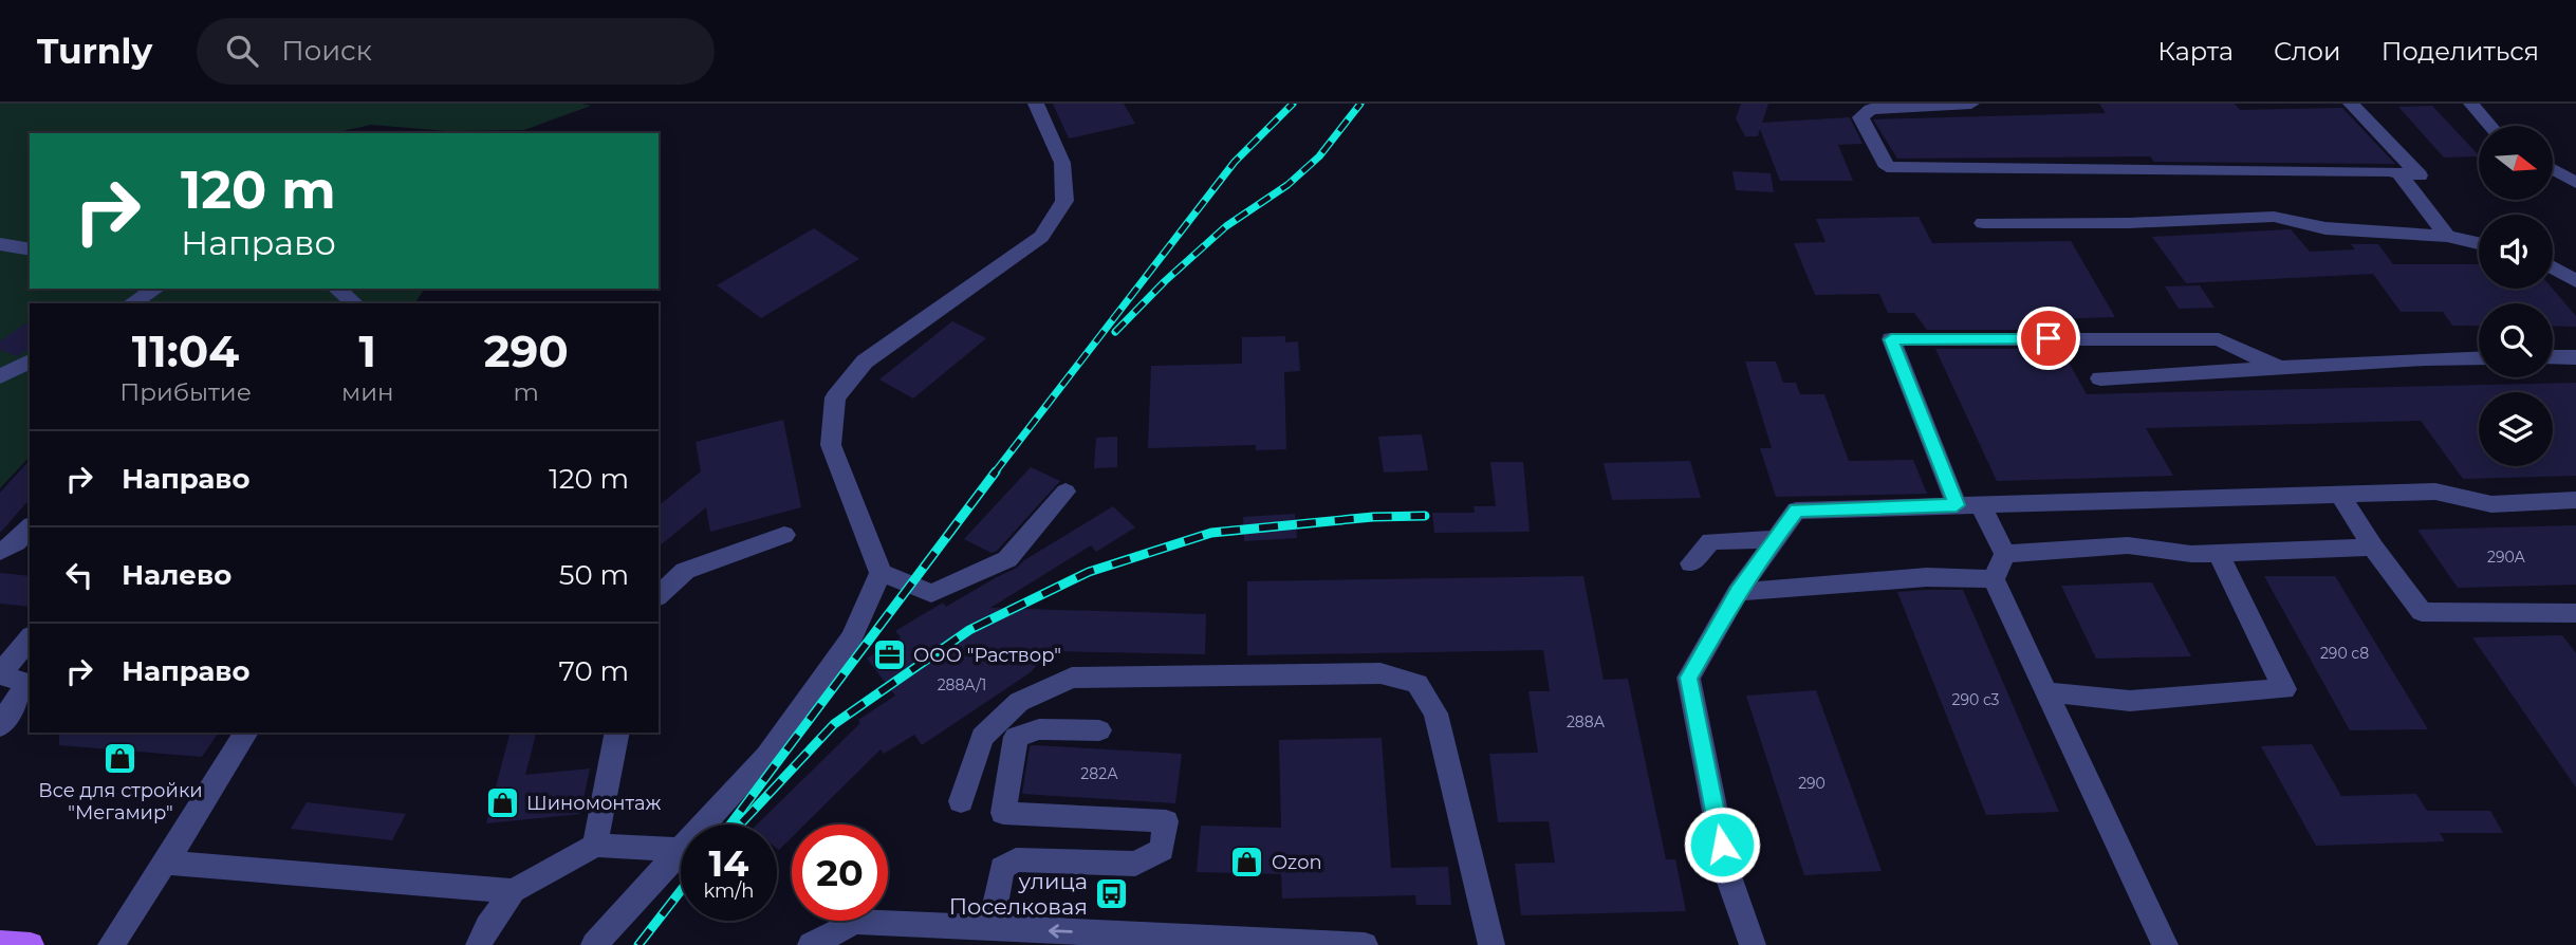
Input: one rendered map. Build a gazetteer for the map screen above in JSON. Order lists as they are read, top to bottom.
{
  "places": {
    "office": ["ООО \"Раствор\""],
    "shop": ["Все для стройки \"Мегамир\"", "Шиномонтаж", "Ozon"],
    "bus stop": ["улица Поселковая"]
  },
  "house_numbers": [
    "290А",
    "290 с8",
    "288А/1",
    "290 с3",
    "288А",
    "282А",
    "290"
  ],
  "north": "right",
  "page": {
    "header": "Turnly",
    "search": "Поиск",
    "nav": ["Карта", "Слои", "Поделиться"],
    "turn": ["120 m", "Направо"],
    "eta": [
      "11:04",
      "Прибытие",
      "1",
      "мин",
      "290",
      "m"
    ],
    "list": [
      {
        "name": "Направо",
        "value": "120 m"
      },
      {
        "name": "Налево",
        "value": "50 m"
      },
      {
        "name": "Направо",
        "value": "70 m"
      }
    ],
    "speed": "14 km/h",
    "limit": "20"
  }
}
